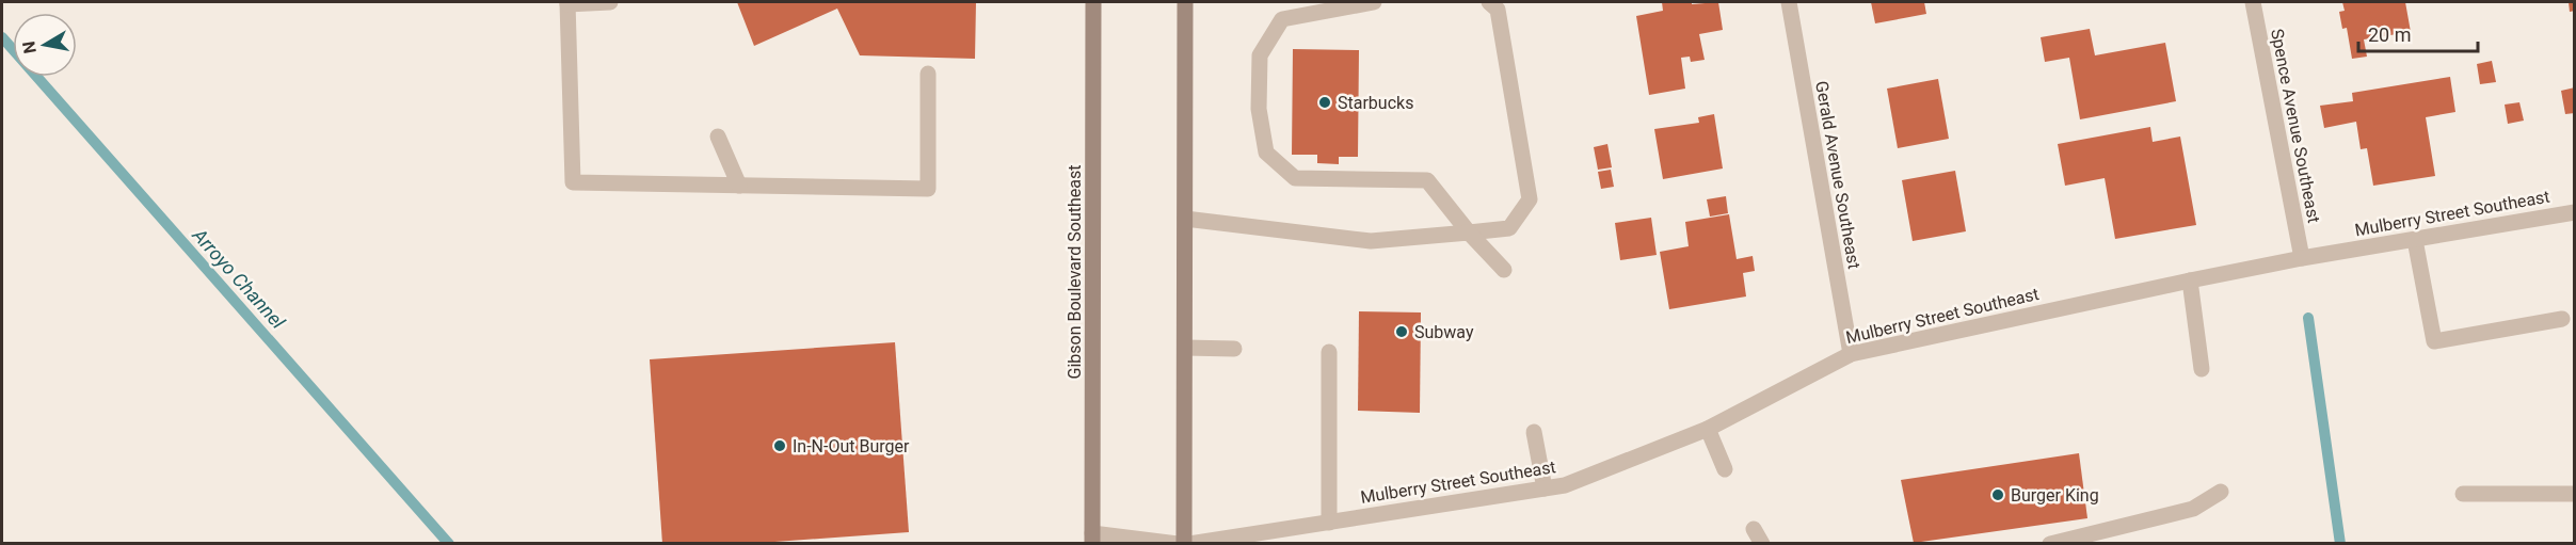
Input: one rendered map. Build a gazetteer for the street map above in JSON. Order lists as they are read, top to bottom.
{
  "streets": {
    "main road": ["Gibson Boulevard Southeast"],
    "street": ["Spence Avenue Southeast", "Gerald Avenue Southeast", "Mulberry Street Southeast"]
  },
  "crossings": [
    ["Spence Avenue Southeast", "Mulberry Street Southeast"],
    ["Gerald Avenue Southeast", "Mulberry Street Southeast"]
  ],
  "water": ["Arroyo Channel"],
  "places": [
    "Starbucks",
    "Subway",
    "In-N-Out Burger",
    "Burger King"
  ],
  "scale_bar": "20 m",
  "north": "left"
}
